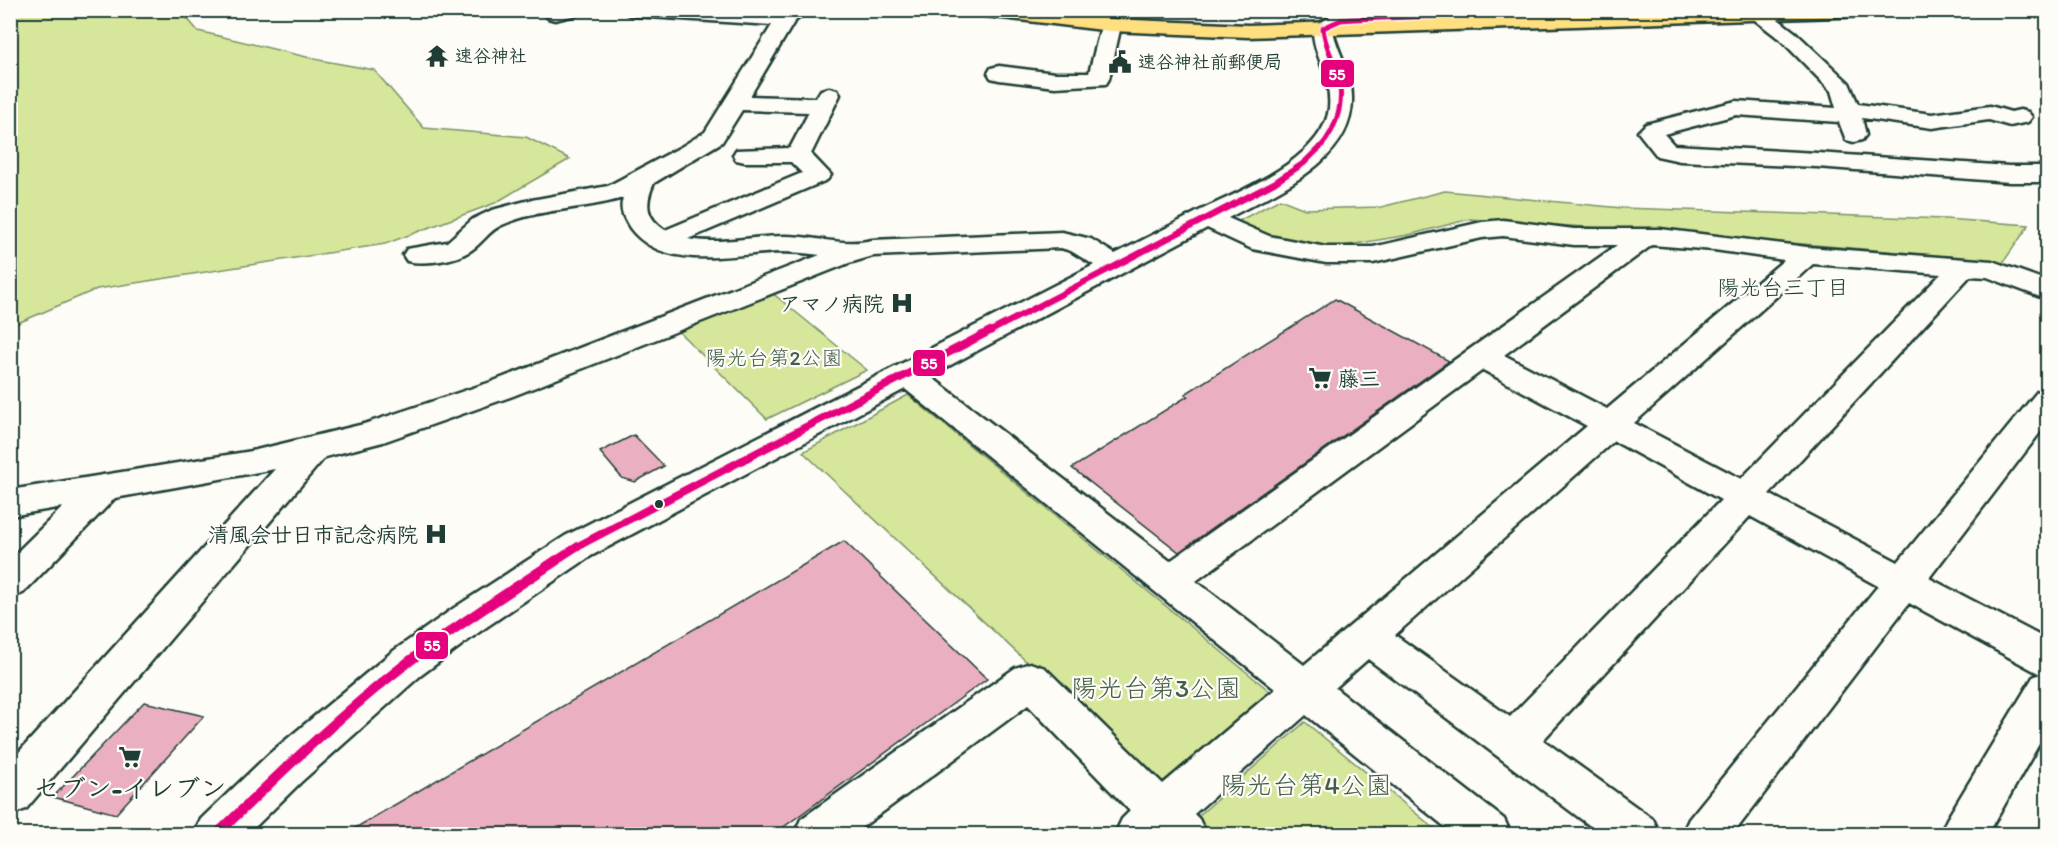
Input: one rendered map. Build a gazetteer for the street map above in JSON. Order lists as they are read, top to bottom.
{
  "districts": ["陽光台三丁目"],
  "parks": ["陽光台第2公園", "陽光台第3公園", "陽光台第4公園"],
  "places": {
    "temple": ["速谷神社"],
    "public building": ["速谷神社前郵便局"],
    "hospital": ["アマノ病院", "清風会廿日市記念病院"],
    "supermarket": ["藤三", "セブン-イレブン"]
  },
  "lines": ["transit line 55"]
}
